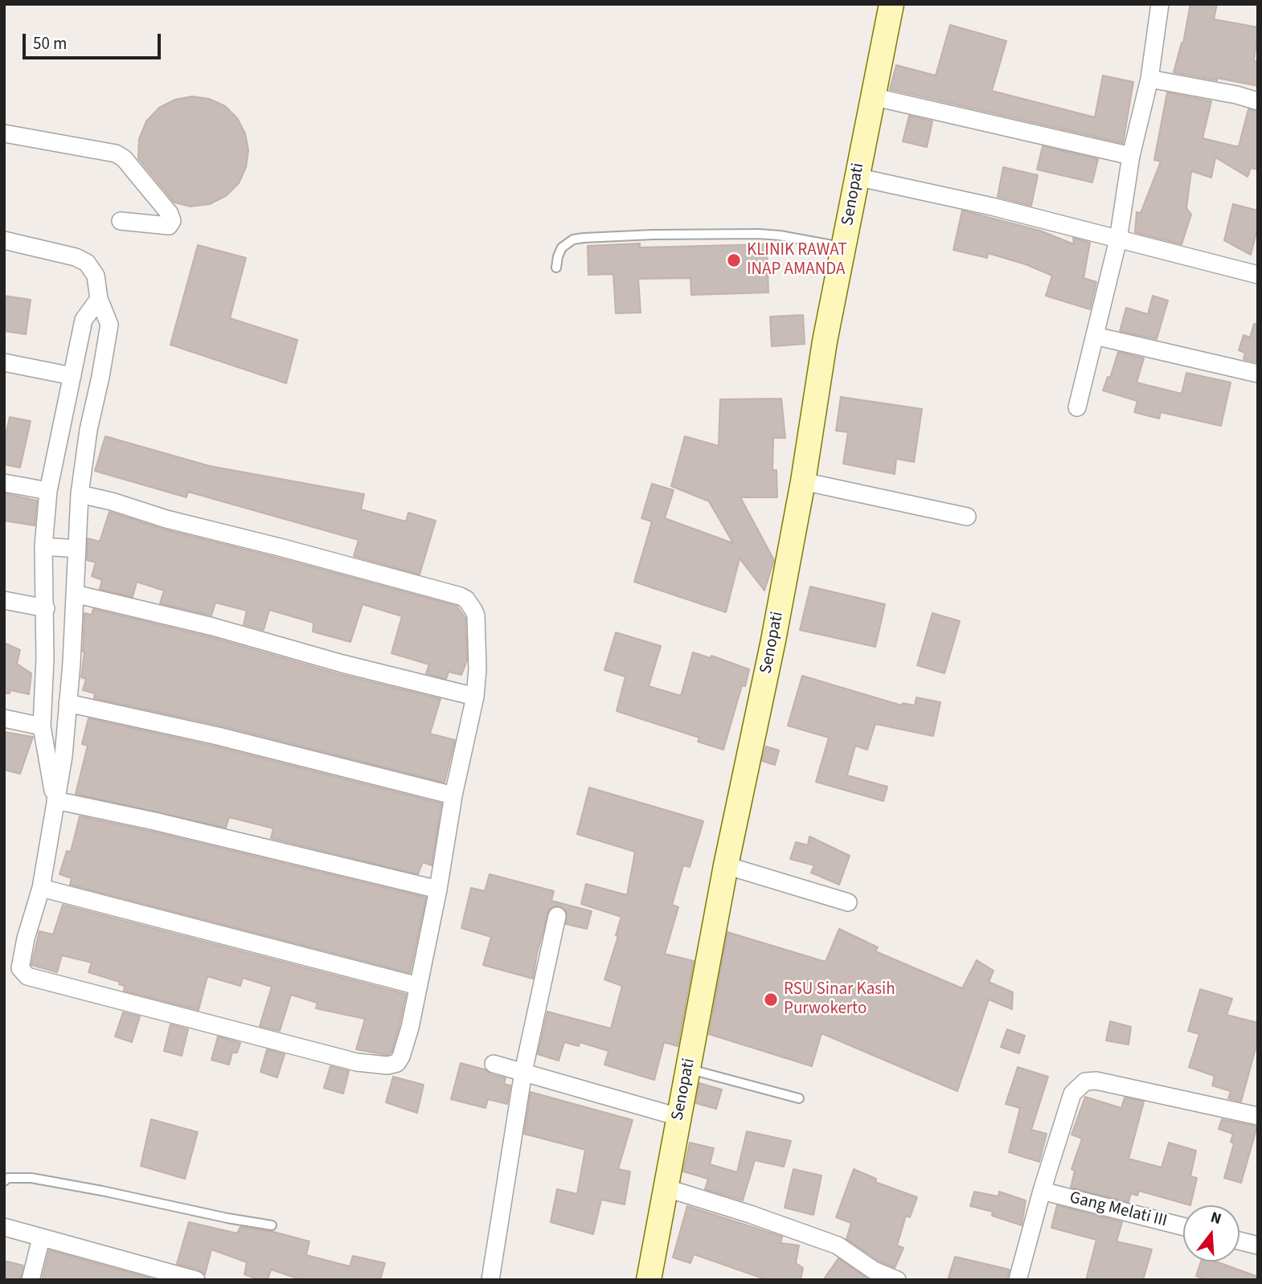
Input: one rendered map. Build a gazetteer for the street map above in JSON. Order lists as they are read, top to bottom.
{
  "streets": {
    "street": ["Senopati", "Gang Melati III"]
  },
  "places": ["KLINIK RAWAT INAP AMANDA", "RSU Sinar Kasih Purwokerto"],
  "scale_bar": "50 m",
  "north": "top"
}
